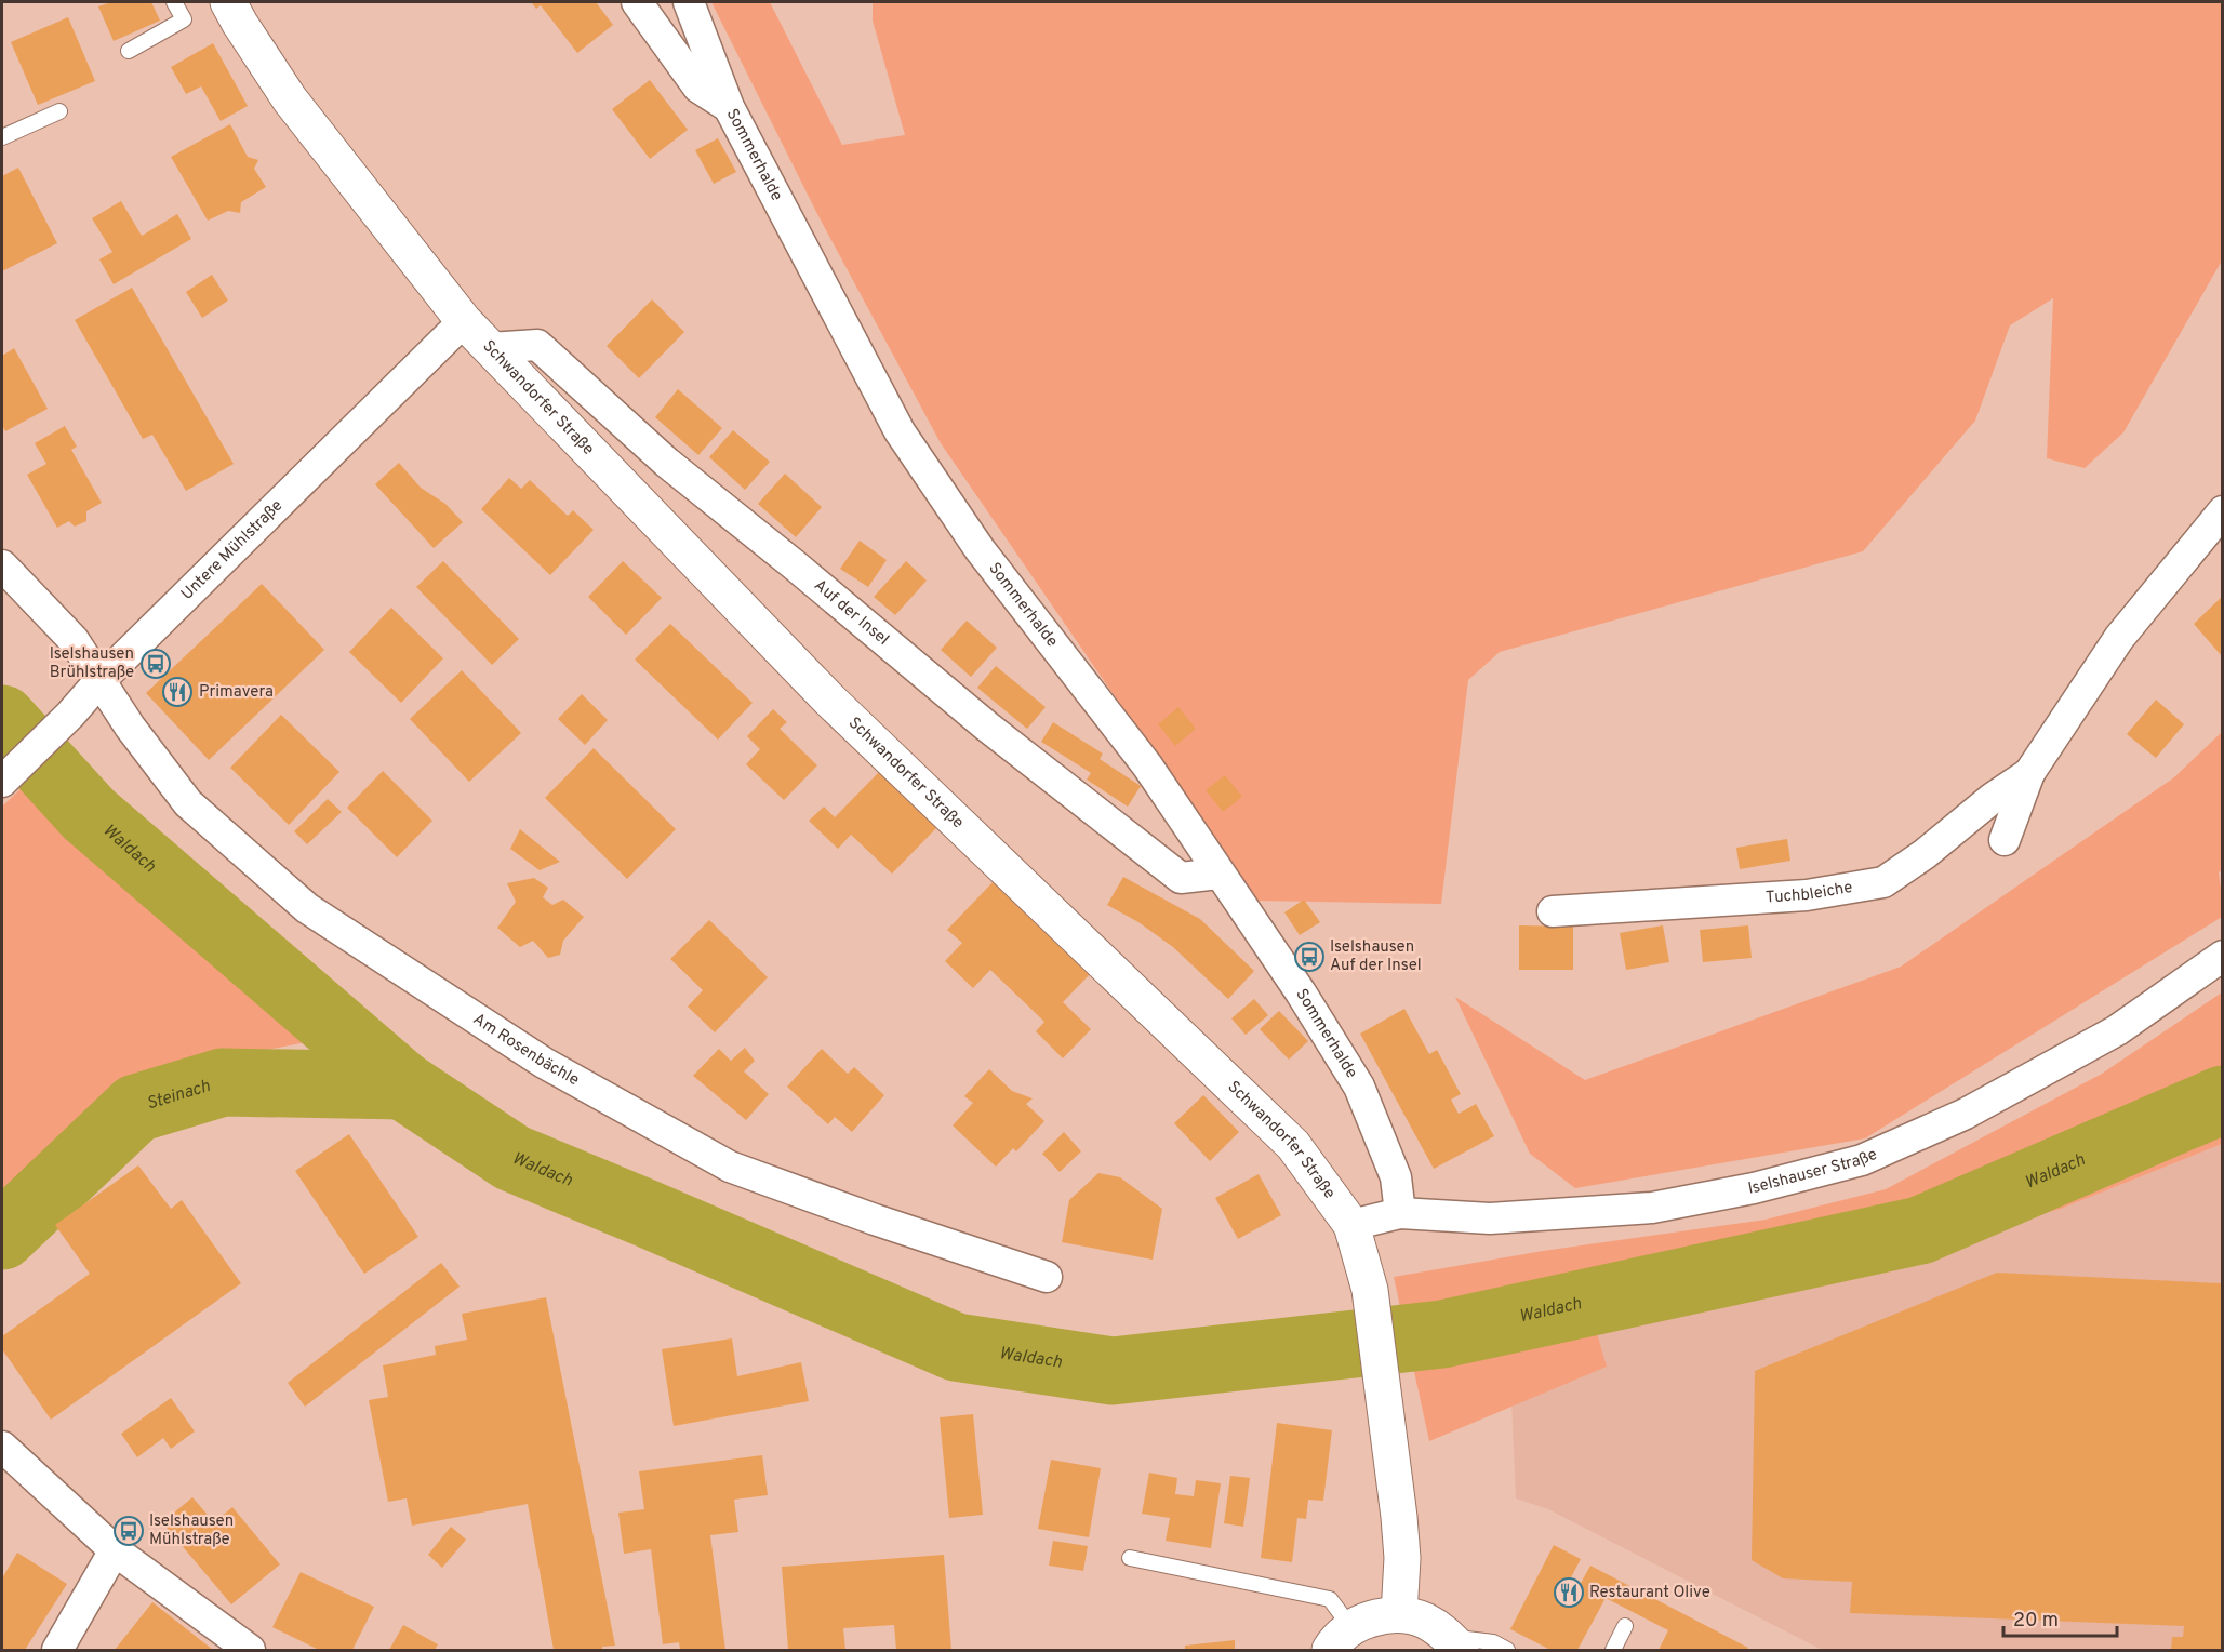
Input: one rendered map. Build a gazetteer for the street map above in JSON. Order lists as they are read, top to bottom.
{
  "streets": {
    "main road": ["Schwandorfer Straße"],
    "street": [
      "Sommerhalde",
      "Untere Mühlstraße",
      "Auf der Insel",
      "Tuchbleiche",
      "Am Rosenbächle",
      "Iselshauser Straße"
    ]
  },
  "crossings": [
    ["Sommerhalde", "Auf der Insel"],
    ["Sommerhalde", "Iselshauser Straße"],
    ["Schwandorfer Straße", "Untere Mühlstraße"],
    ["Schwandorfer Straße", "Auf der Insel"],
    ["Schwandorfer Straße", "Iselshauser Straße"],
    ["Untere Mühlstraße", "Am Rosenbächle"]
  ],
  "water": ["Waldach", "Steinach"],
  "places": {
    "bus stop": ["Iselshausen Brühlstraße", "Iselshausen Auf der Insel", "Iselshausen Mühlstraße"],
    "restaurant": ["Primavera", "Restaurant Olive"]
  },
  "scale_bar": "20 m"
}
